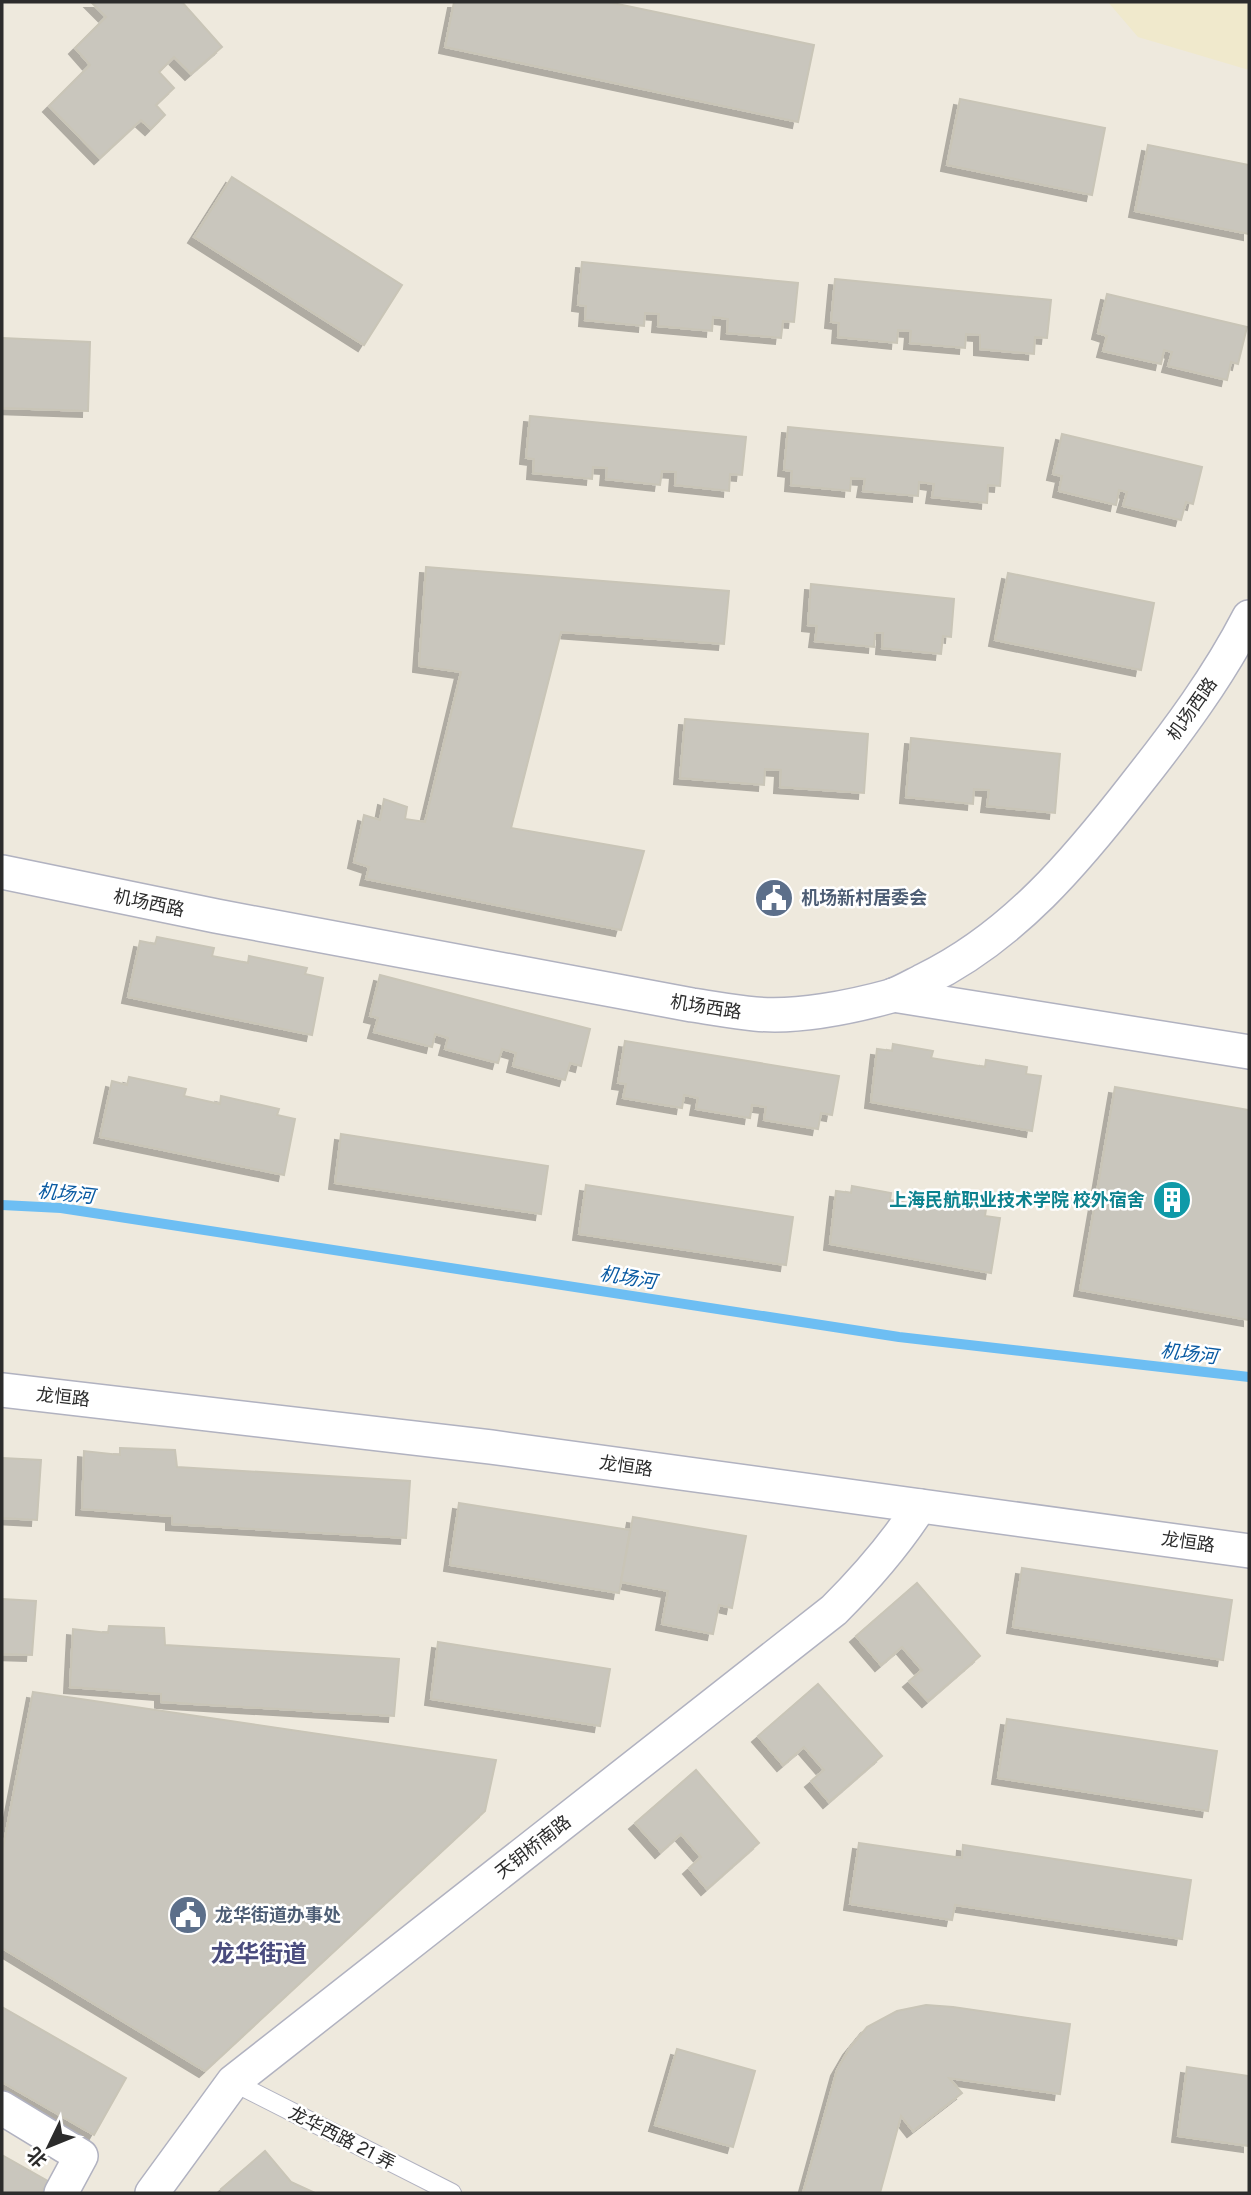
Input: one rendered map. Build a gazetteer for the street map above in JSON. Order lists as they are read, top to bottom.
{
  "streets": {
    "street": ["机场西路", "龙恒路", "天钥桥南路"],
    "lane": ["龙华西路 21 弄"]
  },
  "crossings": [
    ["龙恒路", "天钥桥南路"],
    ["天钥桥南路", "龙华西路 21 弄"]
  ],
  "districts": ["龙华街道"],
  "water": ["机场河"],
  "places": {
    "public building": ["机场新村居委会", "龙华街道办事处"],
    "building": ["上海民航职业技术学院 校外宿舍"]
  },
  "north": "bottom left"
}
